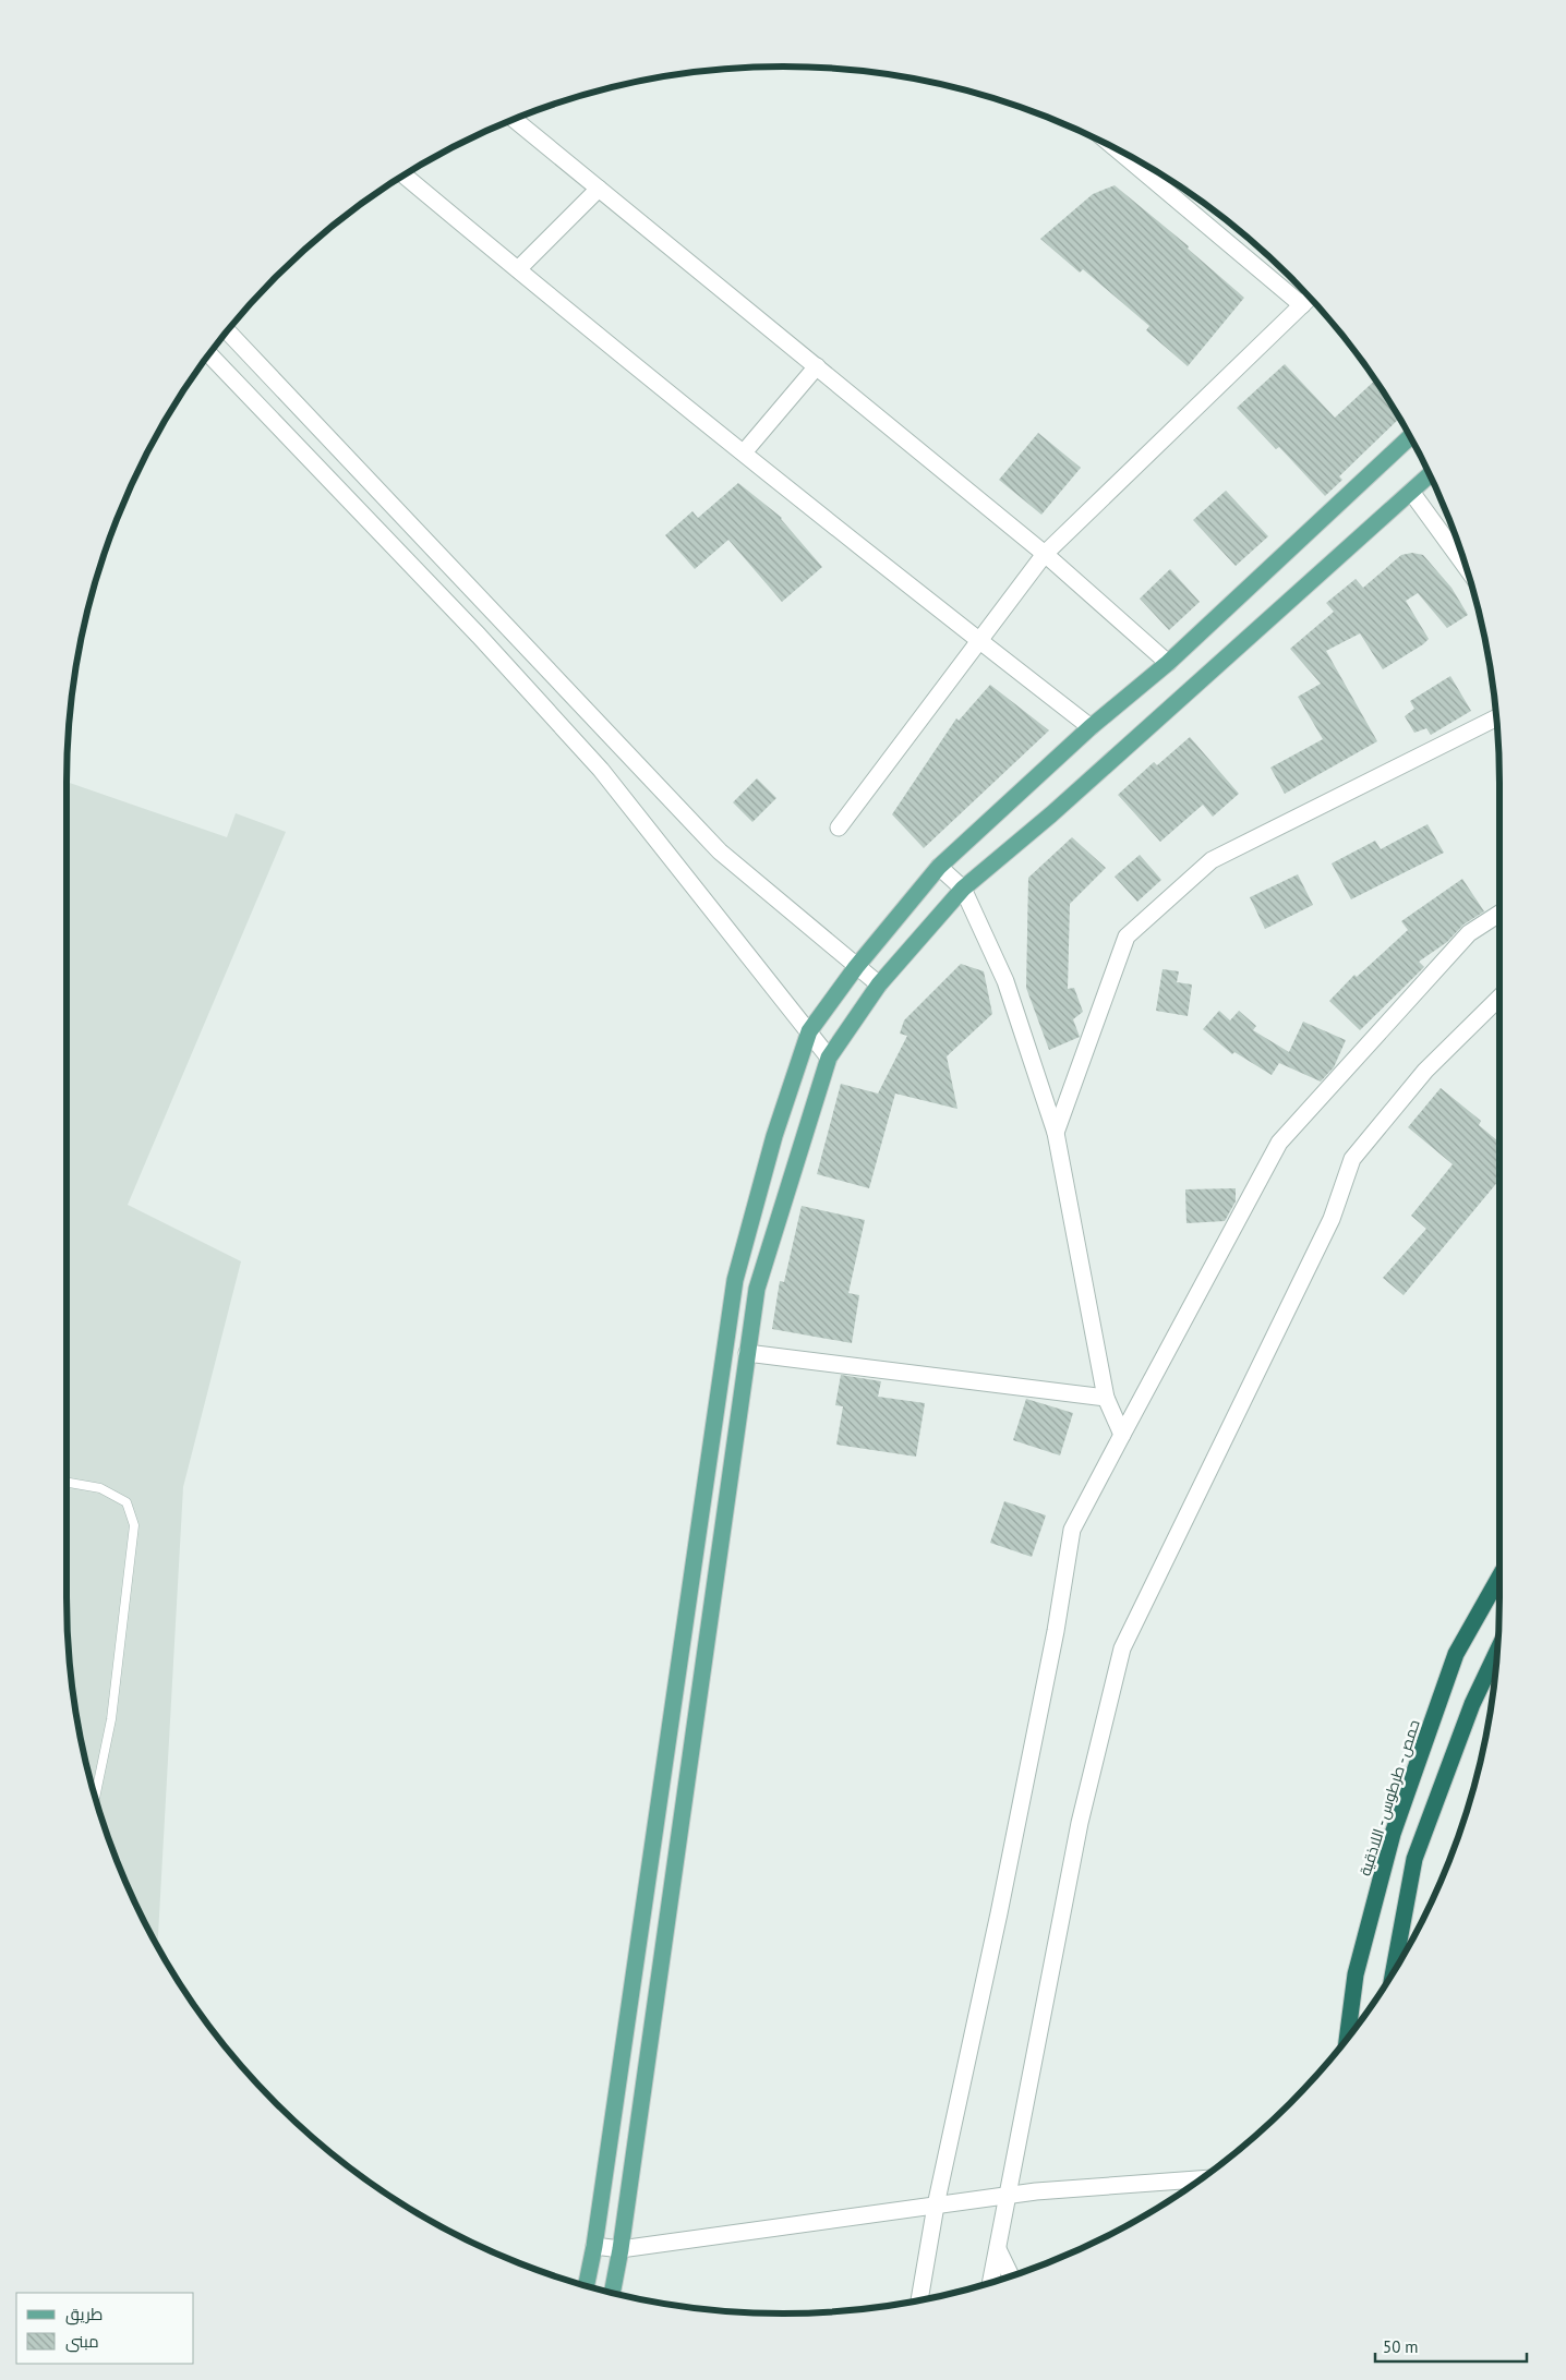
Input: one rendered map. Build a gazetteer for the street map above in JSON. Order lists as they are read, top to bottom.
{
  "streets": {
    "highway": ["حمص - طرطوس - اللاذقية"]
  },
  "legend": ["طريق", "مبنى"],
  "scale_bar": "50 m"
}
